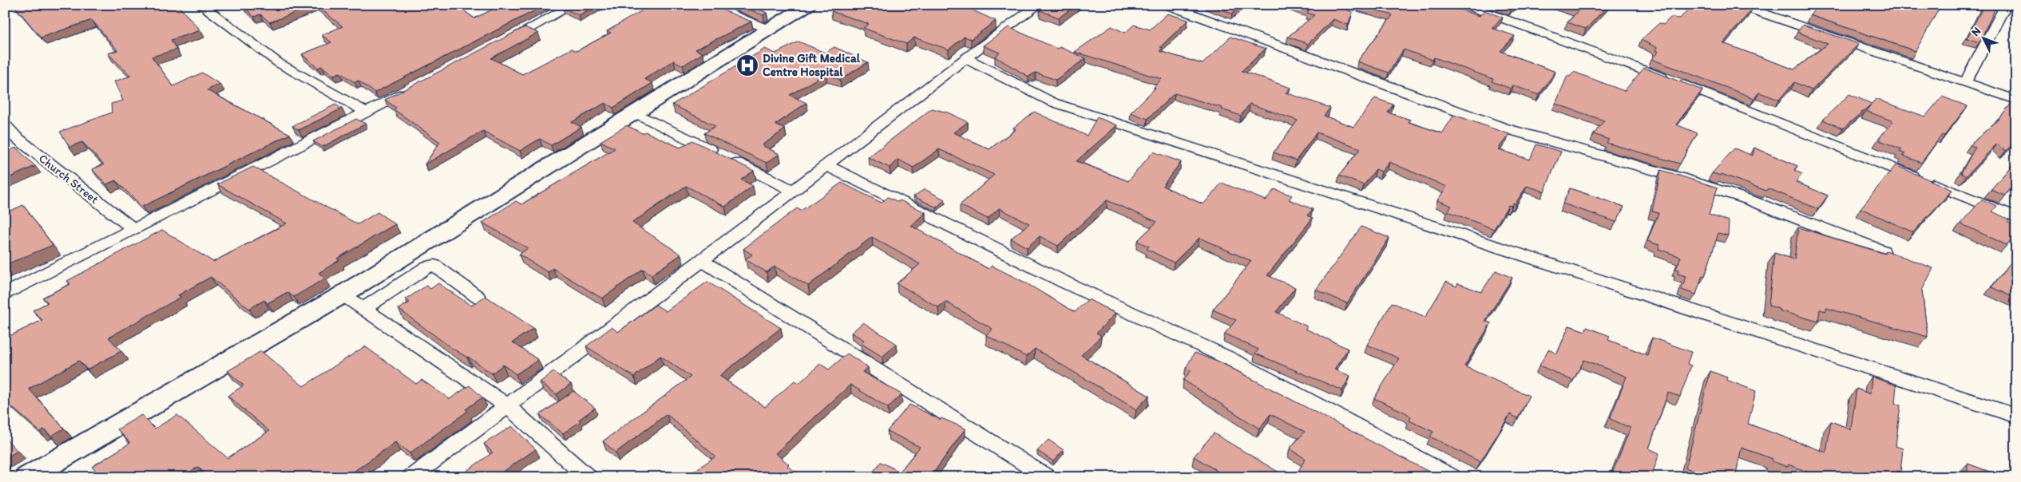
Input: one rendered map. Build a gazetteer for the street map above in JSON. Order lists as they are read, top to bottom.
{
  "streets": {
    "street": ["Church Street"]
  },
  "places": {
    "hospital": ["Divine Gift Medical Centre Hospital"]
  },
  "north": "top left"
}
